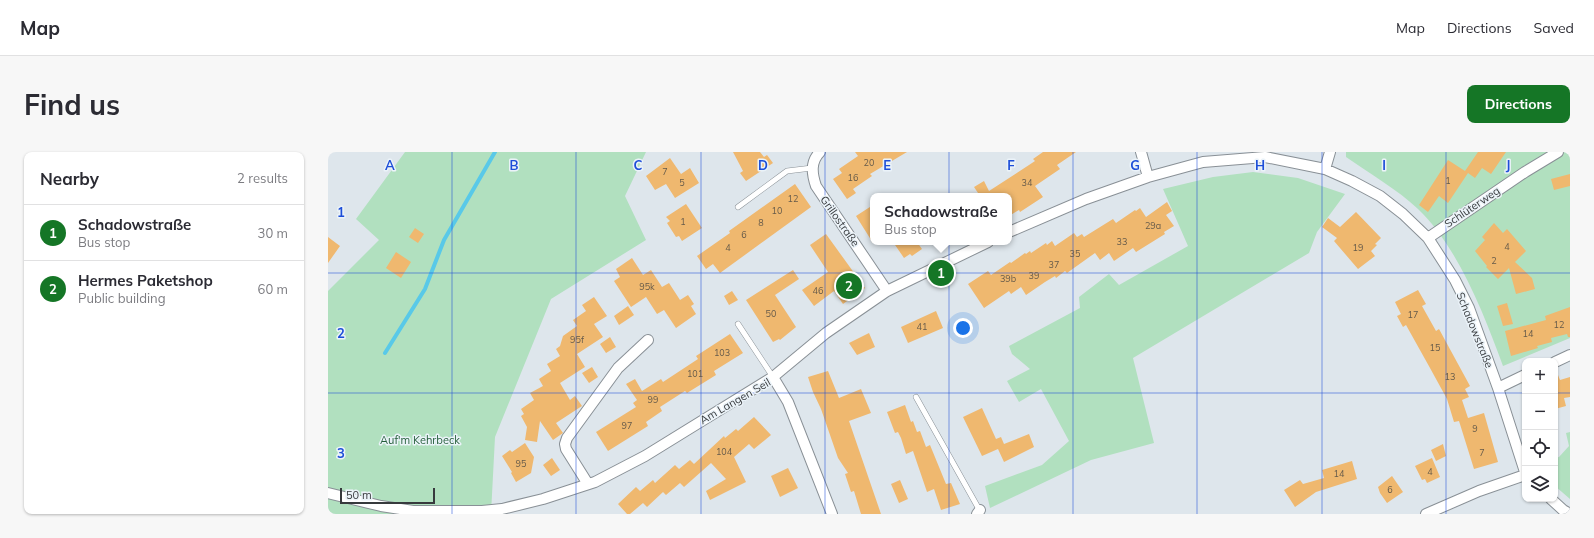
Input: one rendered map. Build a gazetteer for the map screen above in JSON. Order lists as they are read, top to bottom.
{
  "streets": {
    "street": [
      "Schlüterweg",
      "Grillostraße",
      "Schadowstraße",
      "Am Langen Seil"
    ]
  },
  "crossings": [
    ["Schlüterweg", "Schadowstraße"]
  ],
  "parks": ["Auf'm Kehrbeck"],
  "house_numbers": [
    "20",
    "7",
    "16",
    "1",
    "5",
    "34",
    "12",
    "10",
    "1",
    "8",
    "29a",
    "6",
    "33",
    "4",
    "4",
    "19",
    "35",
    "2",
    "37",
    "39",
    "39b",
    "95k",
    "46",
    "50",
    "17",
    "12",
    "41",
    "14",
    "95f",
    "15",
    "103",
    "101",
    "13",
    "99",
    "97",
    "9",
    "104",
    "7",
    "95",
    "4",
    "14",
    "6"
  ],
  "scale_bar": "50 m",
  "page": {
    "header": "Map",
    "nav": ["Map", "Directions", "Saved"],
    "buttons": "Directions",
    "title": "Find us",
    "heading": ["Nearby", "2 results"],
    "popup": ["Schadowstraße", "Bus stop"],
    "list": [
      {
        "mark": "1",
        "name": "Schadowstraße",
        "note": "Bus stop",
        "value": "30 m"
      },
      {
        "mark": "2",
        "name": "Hermes Paketshop",
        "note": "Public building",
        "value": "60 m"
      }
    ],
    "pins": ["1", "2"],
    "map_buttons": ["+", "−"],
    "scale": "50 m"
  },
  "grid": {
    "columns": [
      "A",
      "B",
      "C",
      "D",
      "E",
      "F",
      "G",
      "H",
      "I",
      "J"
    ],
    "rows": ["1", "2", "3"]
  }
}
